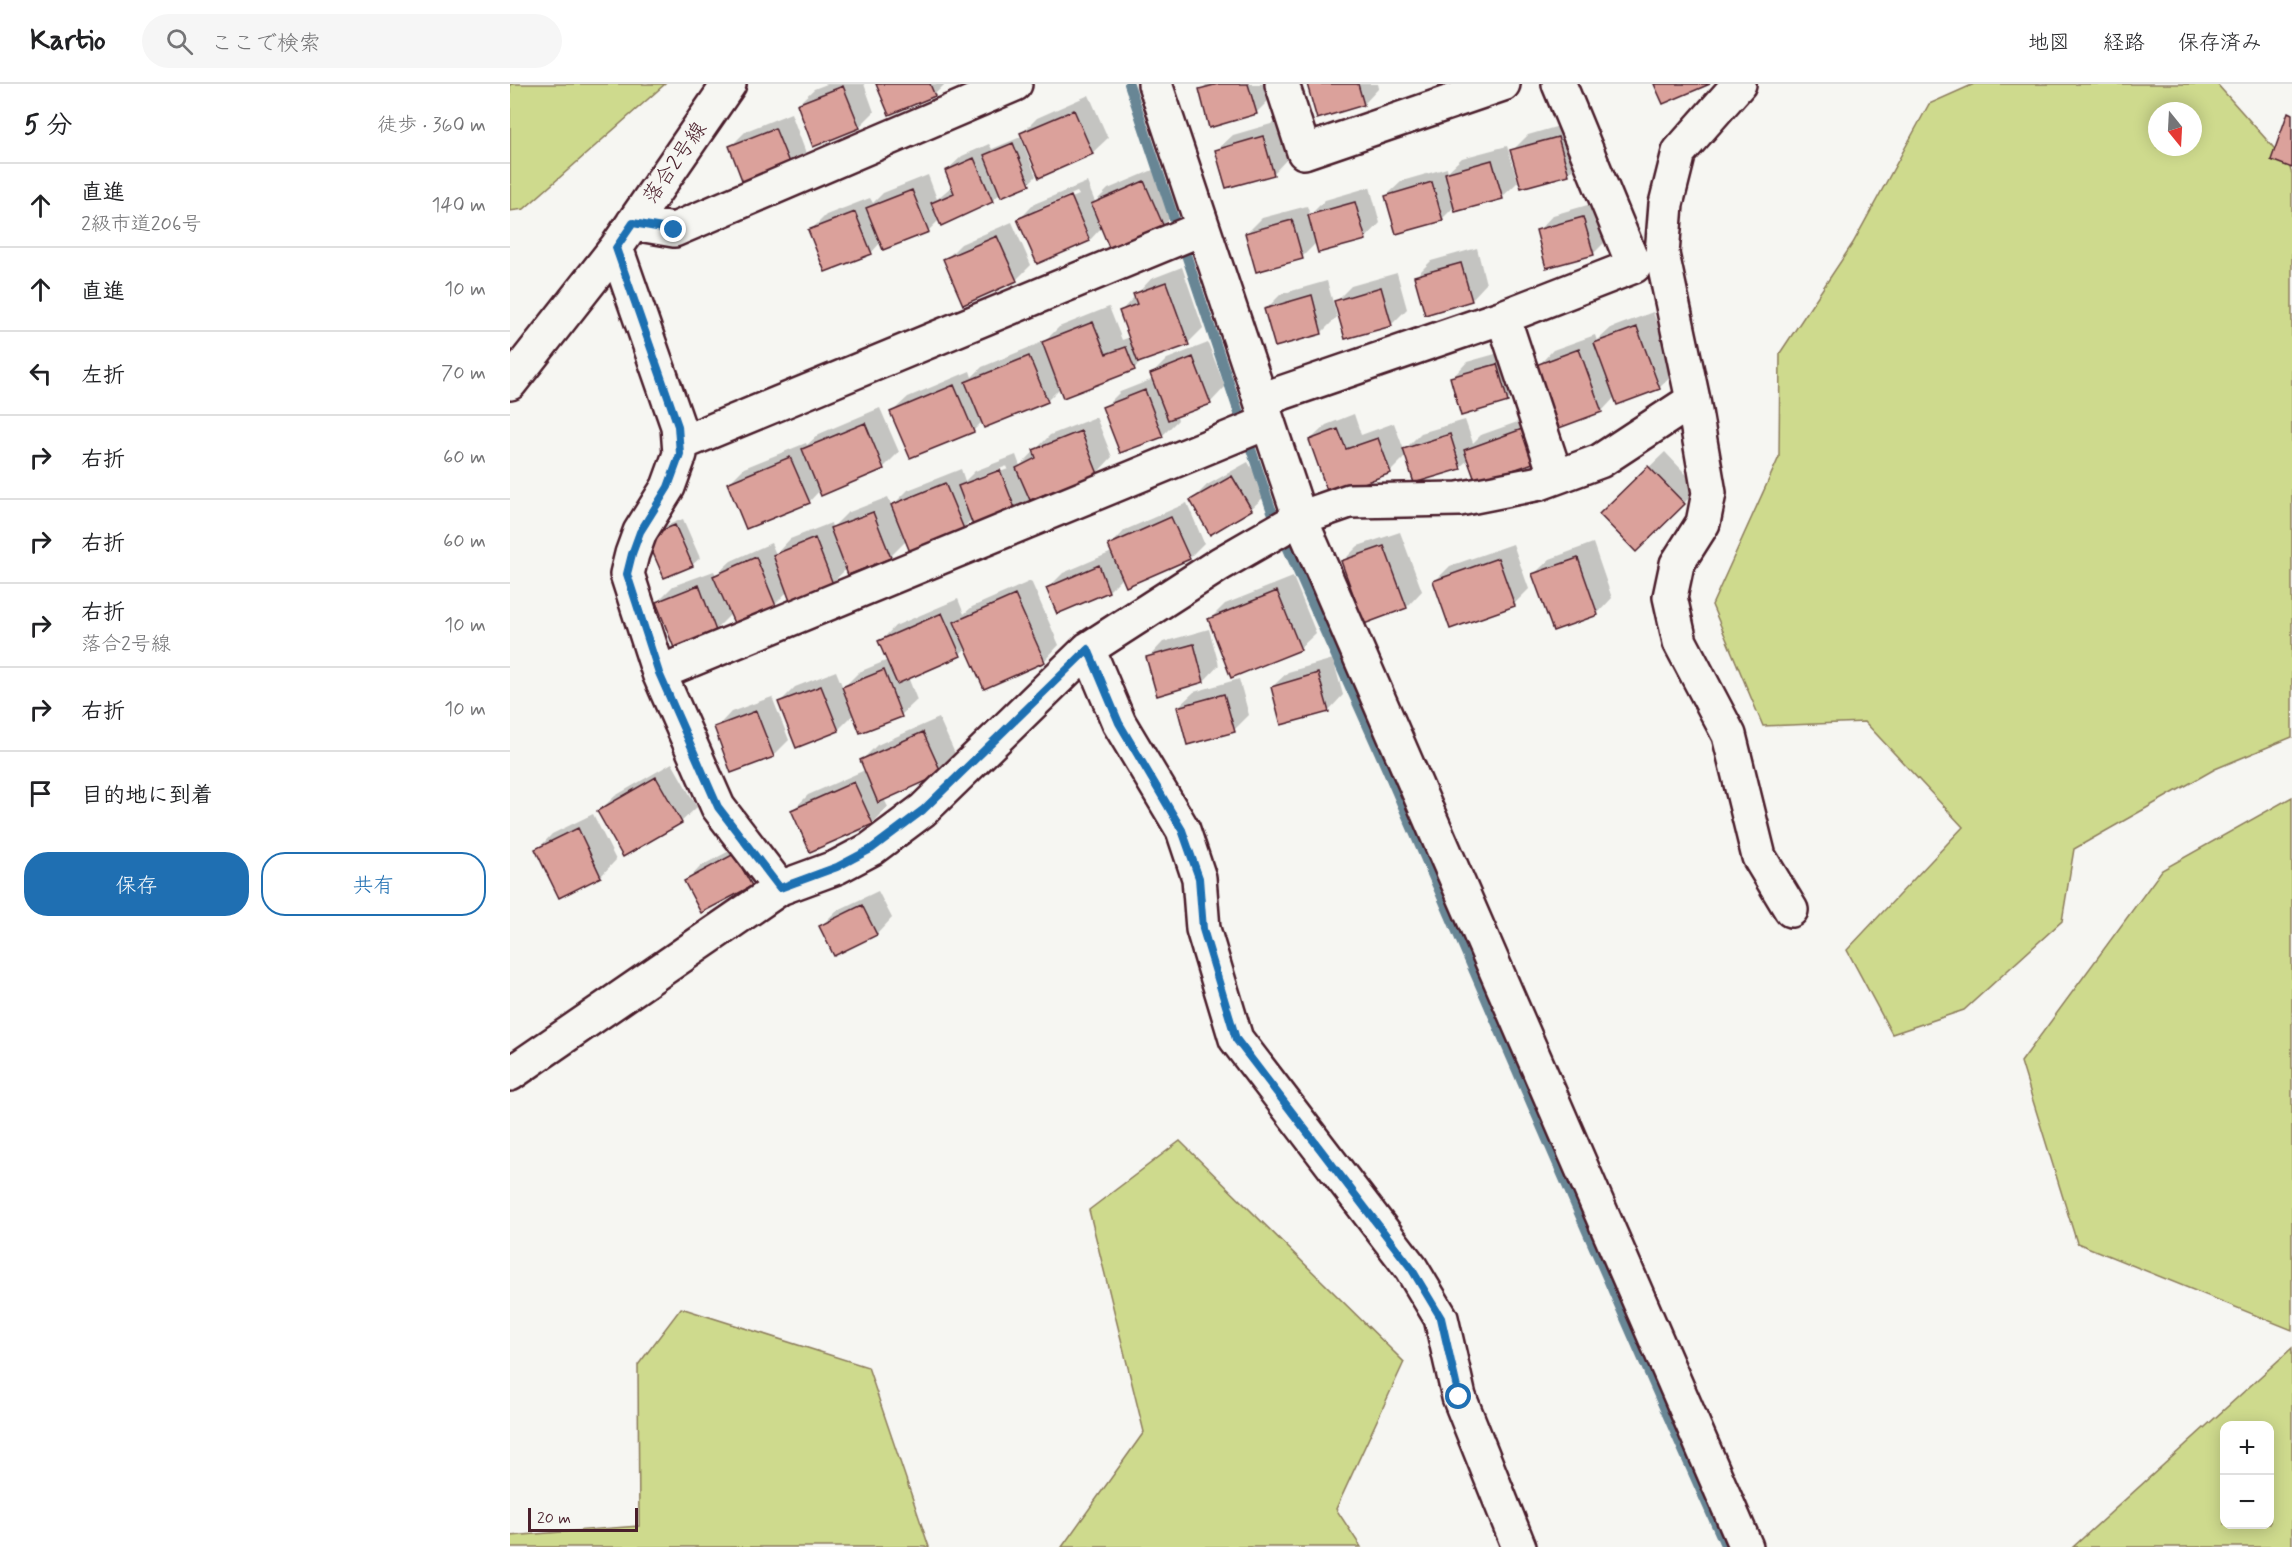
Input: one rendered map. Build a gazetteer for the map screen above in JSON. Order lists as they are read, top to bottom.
{
  "streets": {
    "street": ["落合2号線"]
  },
  "scale_bar": "20 m",
  "north": "bottom",
  "page": {
    "header": "Kartio",
    "search": "ここで検索",
    "nav": ["地図", "経路", "保存済み"],
    "heading": ["5 分", "徒歩 · 360 m"],
    "list": [
      ["直進", "2級市道206号", "140 m"],
      ["直進", "10 m"],
      ["左折", "70 m"],
      ["右折", "60 m"],
      ["右折", "60 m"],
      ["右折", "落合2号線", "10 m"],
      ["右折", "10 m"],
      "目的地に到着"
    ],
    "buttons": ["保存", "共有"],
    "map_buttons": ["+", "−"],
    "scale": "20 m"
  }
}
